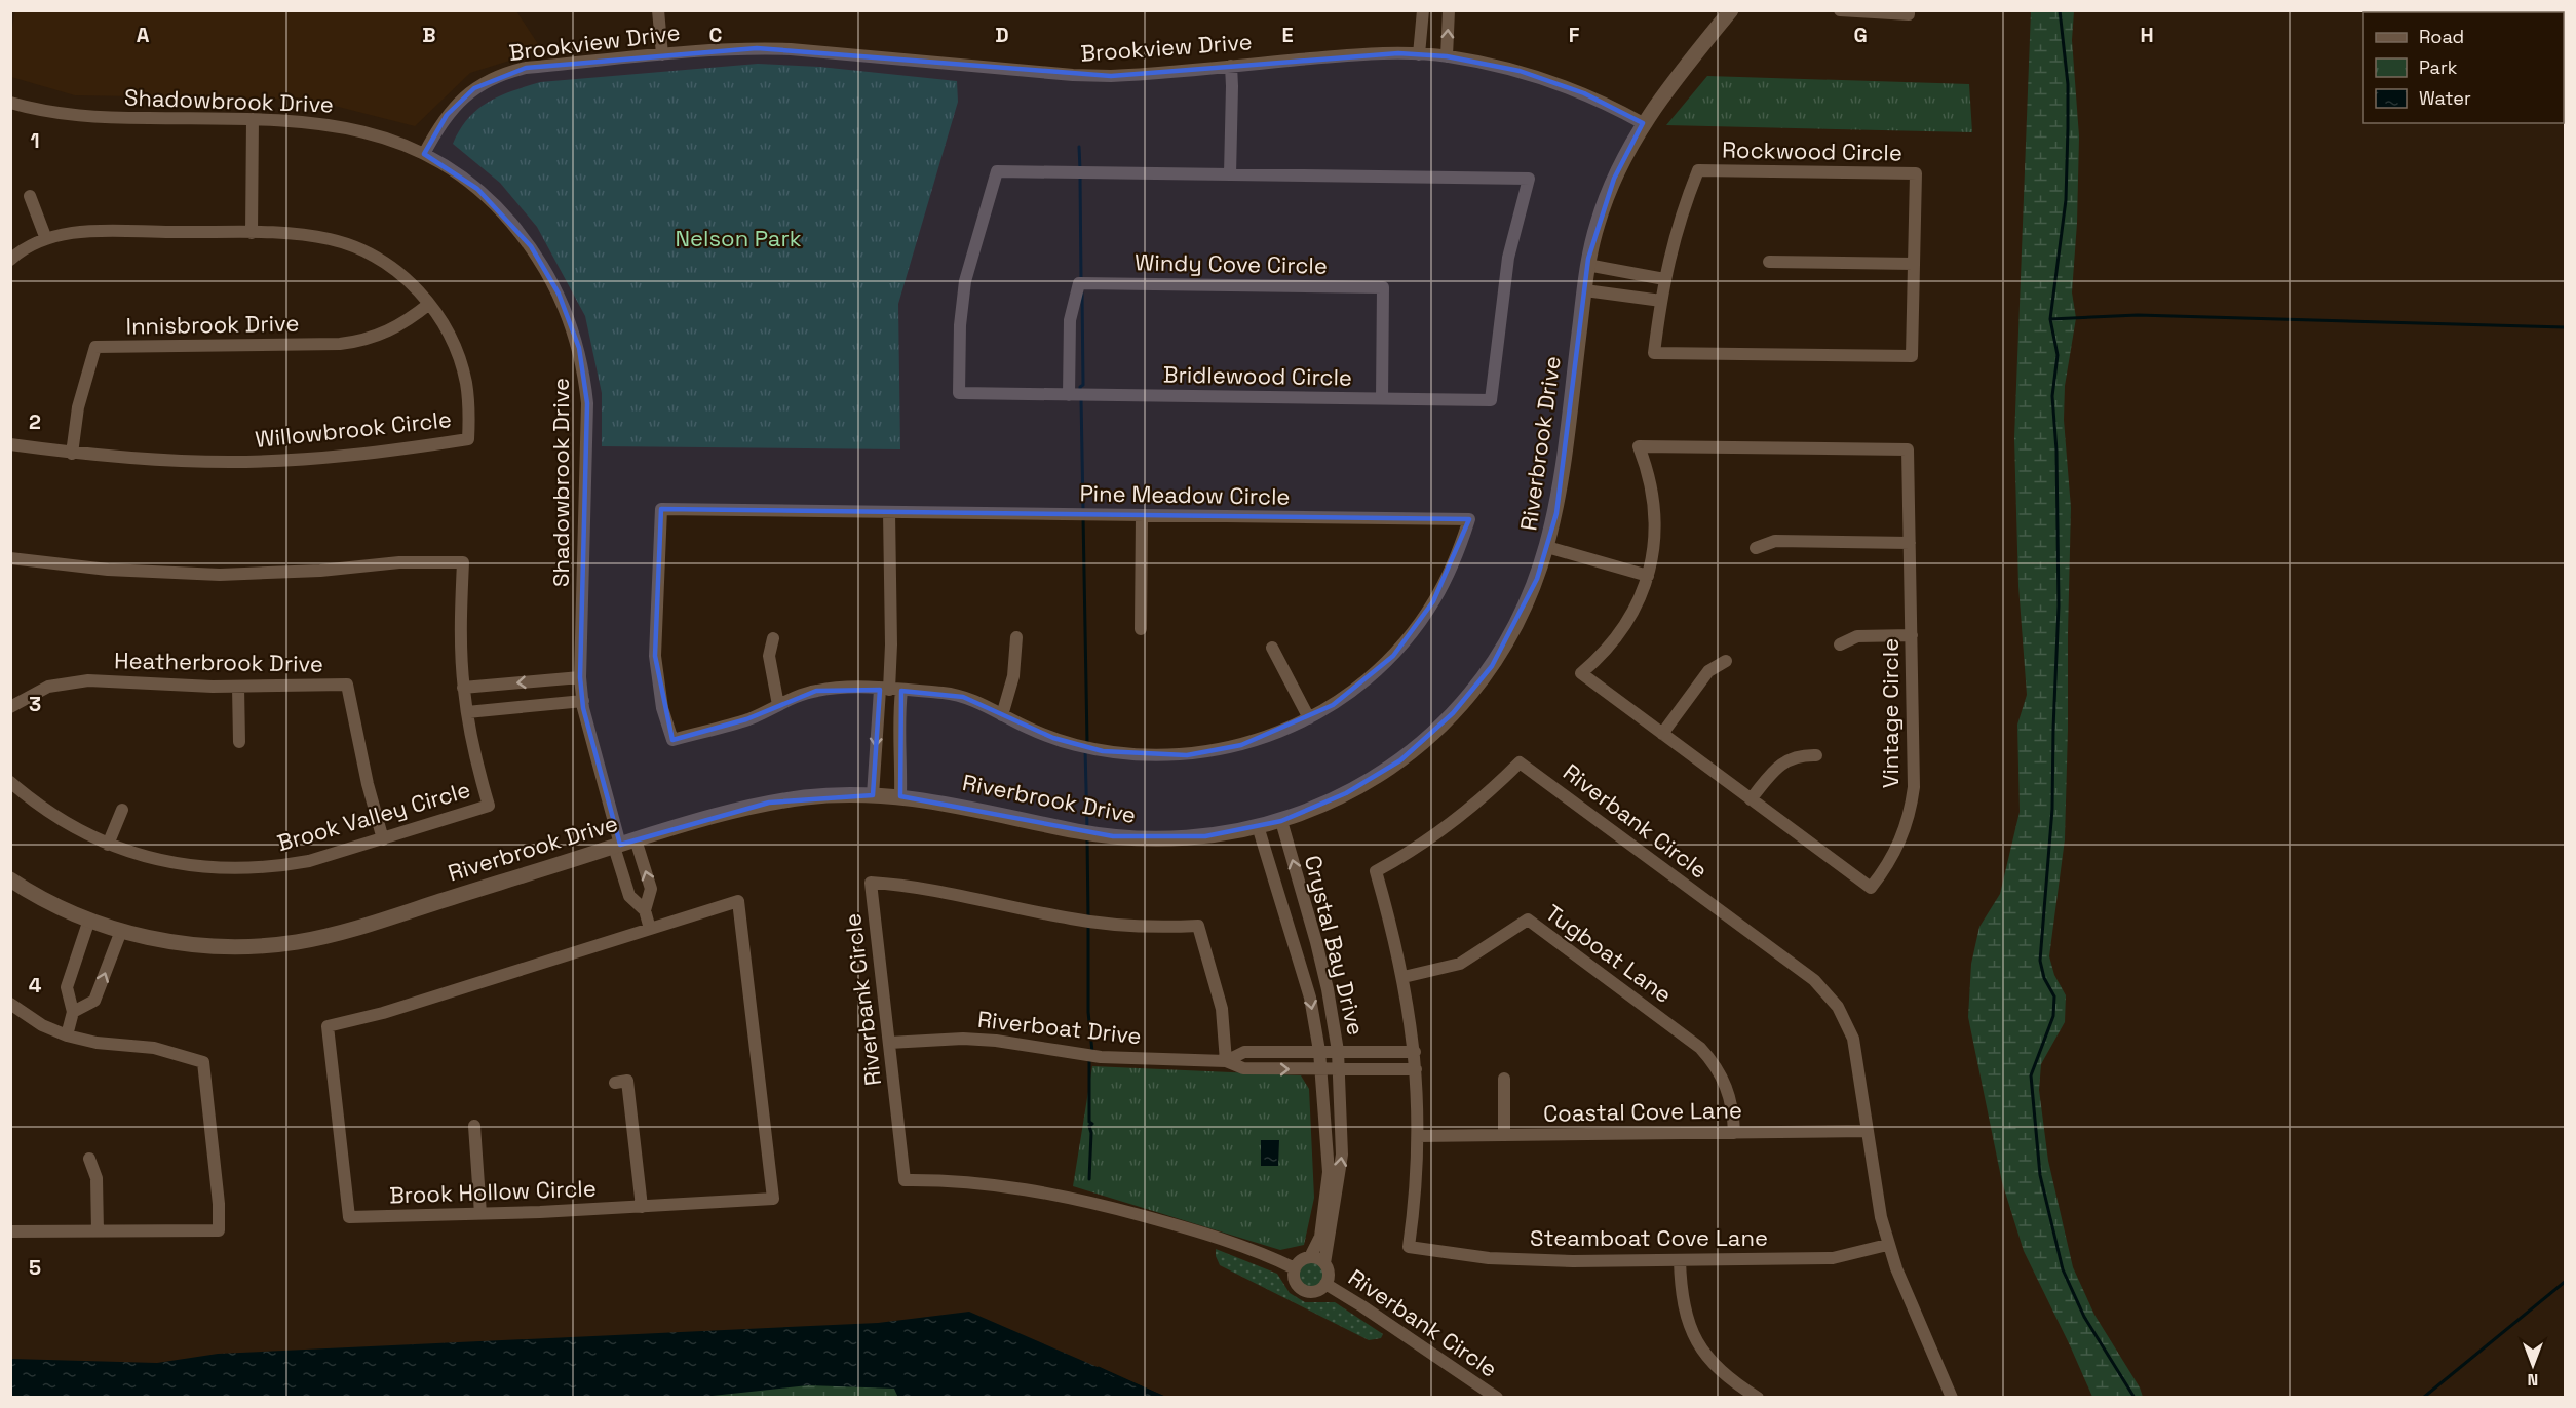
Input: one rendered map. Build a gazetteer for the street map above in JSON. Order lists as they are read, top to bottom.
{
  "streets": {
    "street": [
      "Brookview Drive",
      "Shadowbrook Drive",
      "Rockwood Circle",
      "Windy Cove Circle",
      "Innisbrook Drive",
      "Bridlewood Circle",
      "Willowbrook Circle",
      "Riverbrook Drive",
      "Pine Meadow Circle",
      "Heatherbrook Drive",
      "Vintage Circle",
      "Brook Valley Circle",
      "Riverbank Circle",
      "Crystal Bay Drive",
      "Tugboat Lane",
      "Riverboat Drive",
      "Coastal Cove Lane",
      "Brook Hollow Circle",
      "Steamboat Cove Lane"
    ]
  },
  "crossings": [
    ["Brookview Drive", "Shadowbrook Drive"],
    ["Brookview Drive", "Riverbrook Drive"],
    ["Shadowbrook Drive", "Riverbrook Drive"],
    ["Windy Cove Circle", "Bridlewood Circle"],
    ["Innisbrook Drive", "Willowbrook Circle"],
    ["Riverbrook Drive", "Crystal Bay Drive"],
    ["Heatherbrook Drive", "Brook Valley Circle"],
    ["Riverbank Circle", "Crystal Bay Drive"],
    ["Riverbank Circle", "Tugboat Lane"],
    ["Riverbank Circle", "Riverboat Drive"],
    ["Riverbank Circle", "Coastal Cove Lane"],
    ["Riverbank Circle", "Steamboat Cove Lane"],
    ["Tugboat Lane", "Coastal Cove Lane"]
  ],
  "parks": ["Nelson Park"],
  "legend": ["Road", "Park", "Water"],
  "north": "bottom",
  "grid": {
    "columns": [
      "A",
      "B",
      "C",
      "D",
      "E",
      "F",
      "G",
      "H"
    ],
    "rows": [
      "1",
      "2",
      "3",
      "4",
      "5"
    ]
  }
}
